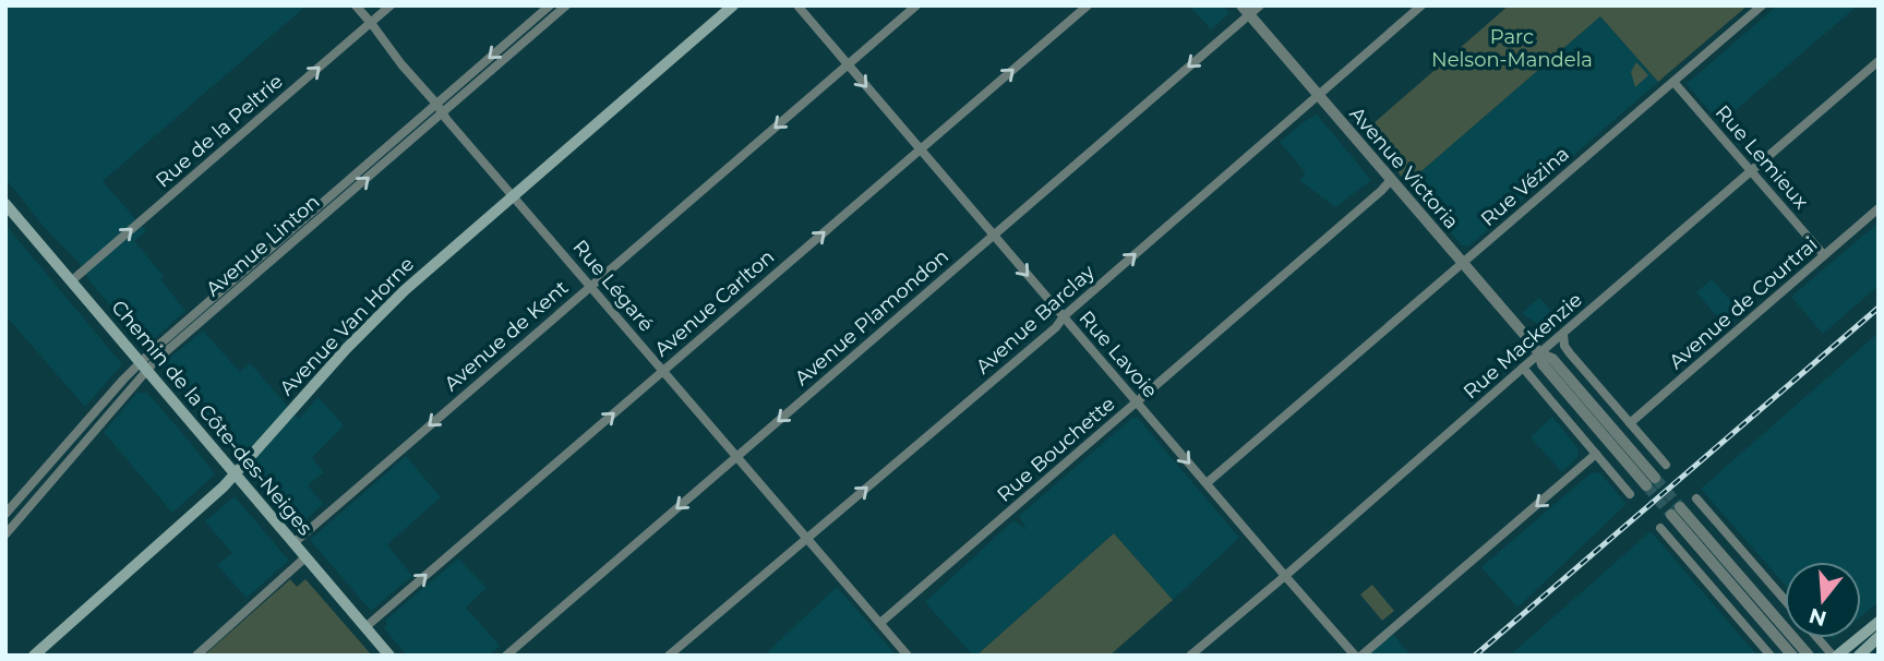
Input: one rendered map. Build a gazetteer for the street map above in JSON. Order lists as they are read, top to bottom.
{
  "streets": {
    "main road": ["Avenue Van Horne", "Chemin de la Côte-des-Neiges"],
    "street": [
      "Rue de la Peltrie",
      "Rue Lemieux",
      "Avenue Victoria",
      "Rue Vézina",
      "Avenue Linton",
      "Rue Légaré",
      "Avenue Carlton",
      "Avenue de Courtrai",
      "Avenue Plamondon",
      "Avenue Barclay",
      "Avenue de Kent",
      "Rue Mackenzie",
      "Rue Lavoie",
      "Rue Bouchette"
    ]
  },
  "crossings": [
    ["Rue de la Peltrie", "Rue Légaré"],
    ["Rue de la Peltrie", "Chemin de la Côte-des-Neiges"],
    ["Rue Lemieux", "Rue Vézina"],
    ["Rue Lemieux", "Avenue de Courtrai"],
    ["Rue Lemieux", "Rue Mackenzie"],
    ["Avenue Victoria", "Rue Vézina"],
    ["Avenue Victoria", "Avenue Plamondon"],
    ["Avenue Victoria", "Avenue Barclay"],
    ["Avenue Victoria", "Rue Mackenzie"],
    ["Avenue Victoria", "Rue Bouchette"],
    ["Rue Vézina", "Rue Lavoie"],
    ["Avenue Linton", "Rue Légaré"],
    ["Avenue Linton", "Chemin de la Côte-des-Neiges"],
    ["Rue Légaré", "Avenue Carlton"],
    ["Rue Légaré", "Avenue Plamondon"],
    ["Rue Légaré", "Avenue Barclay"],
    ["Rue Légaré", "Avenue Van Horne"],
    ["Rue Légaré", "Avenue de Kent"],
    ["Rue Légaré", "Rue Bouchette"],
    ["Avenue Carlton", "Rue Lavoie"],
    ["Avenue Carlton", "Chemin de la Côte-des-Neiges"],
    ["Avenue Plamondon", "Rue Lavoie"],
    ["Avenue Barclay", "Rue Lavoie"],
    ["Avenue Van Horne", "Chemin de la Côte-des-Neiges"],
    ["Avenue de Kent", "Rue Lavoie"],
    ["Avenue de Kent", "Chemin de la Côte-des-Neiges"],
    ["Rue Mackenzie", "Rue Lavoie"],
    ["Rue Lavoie", "Rue Bouchette"]
  ],
  "one_way": [
    "Rue de la Peltrie",
    "Avenue Carlton",
    "Avenue Plamondon",
    "Avenue Barclay",
    "Avenue de Kent",
    "Rue Lavoie"
  ],
  "parks": ["Parc Nelson-Mandela"],
  "north": "bottom"
}
